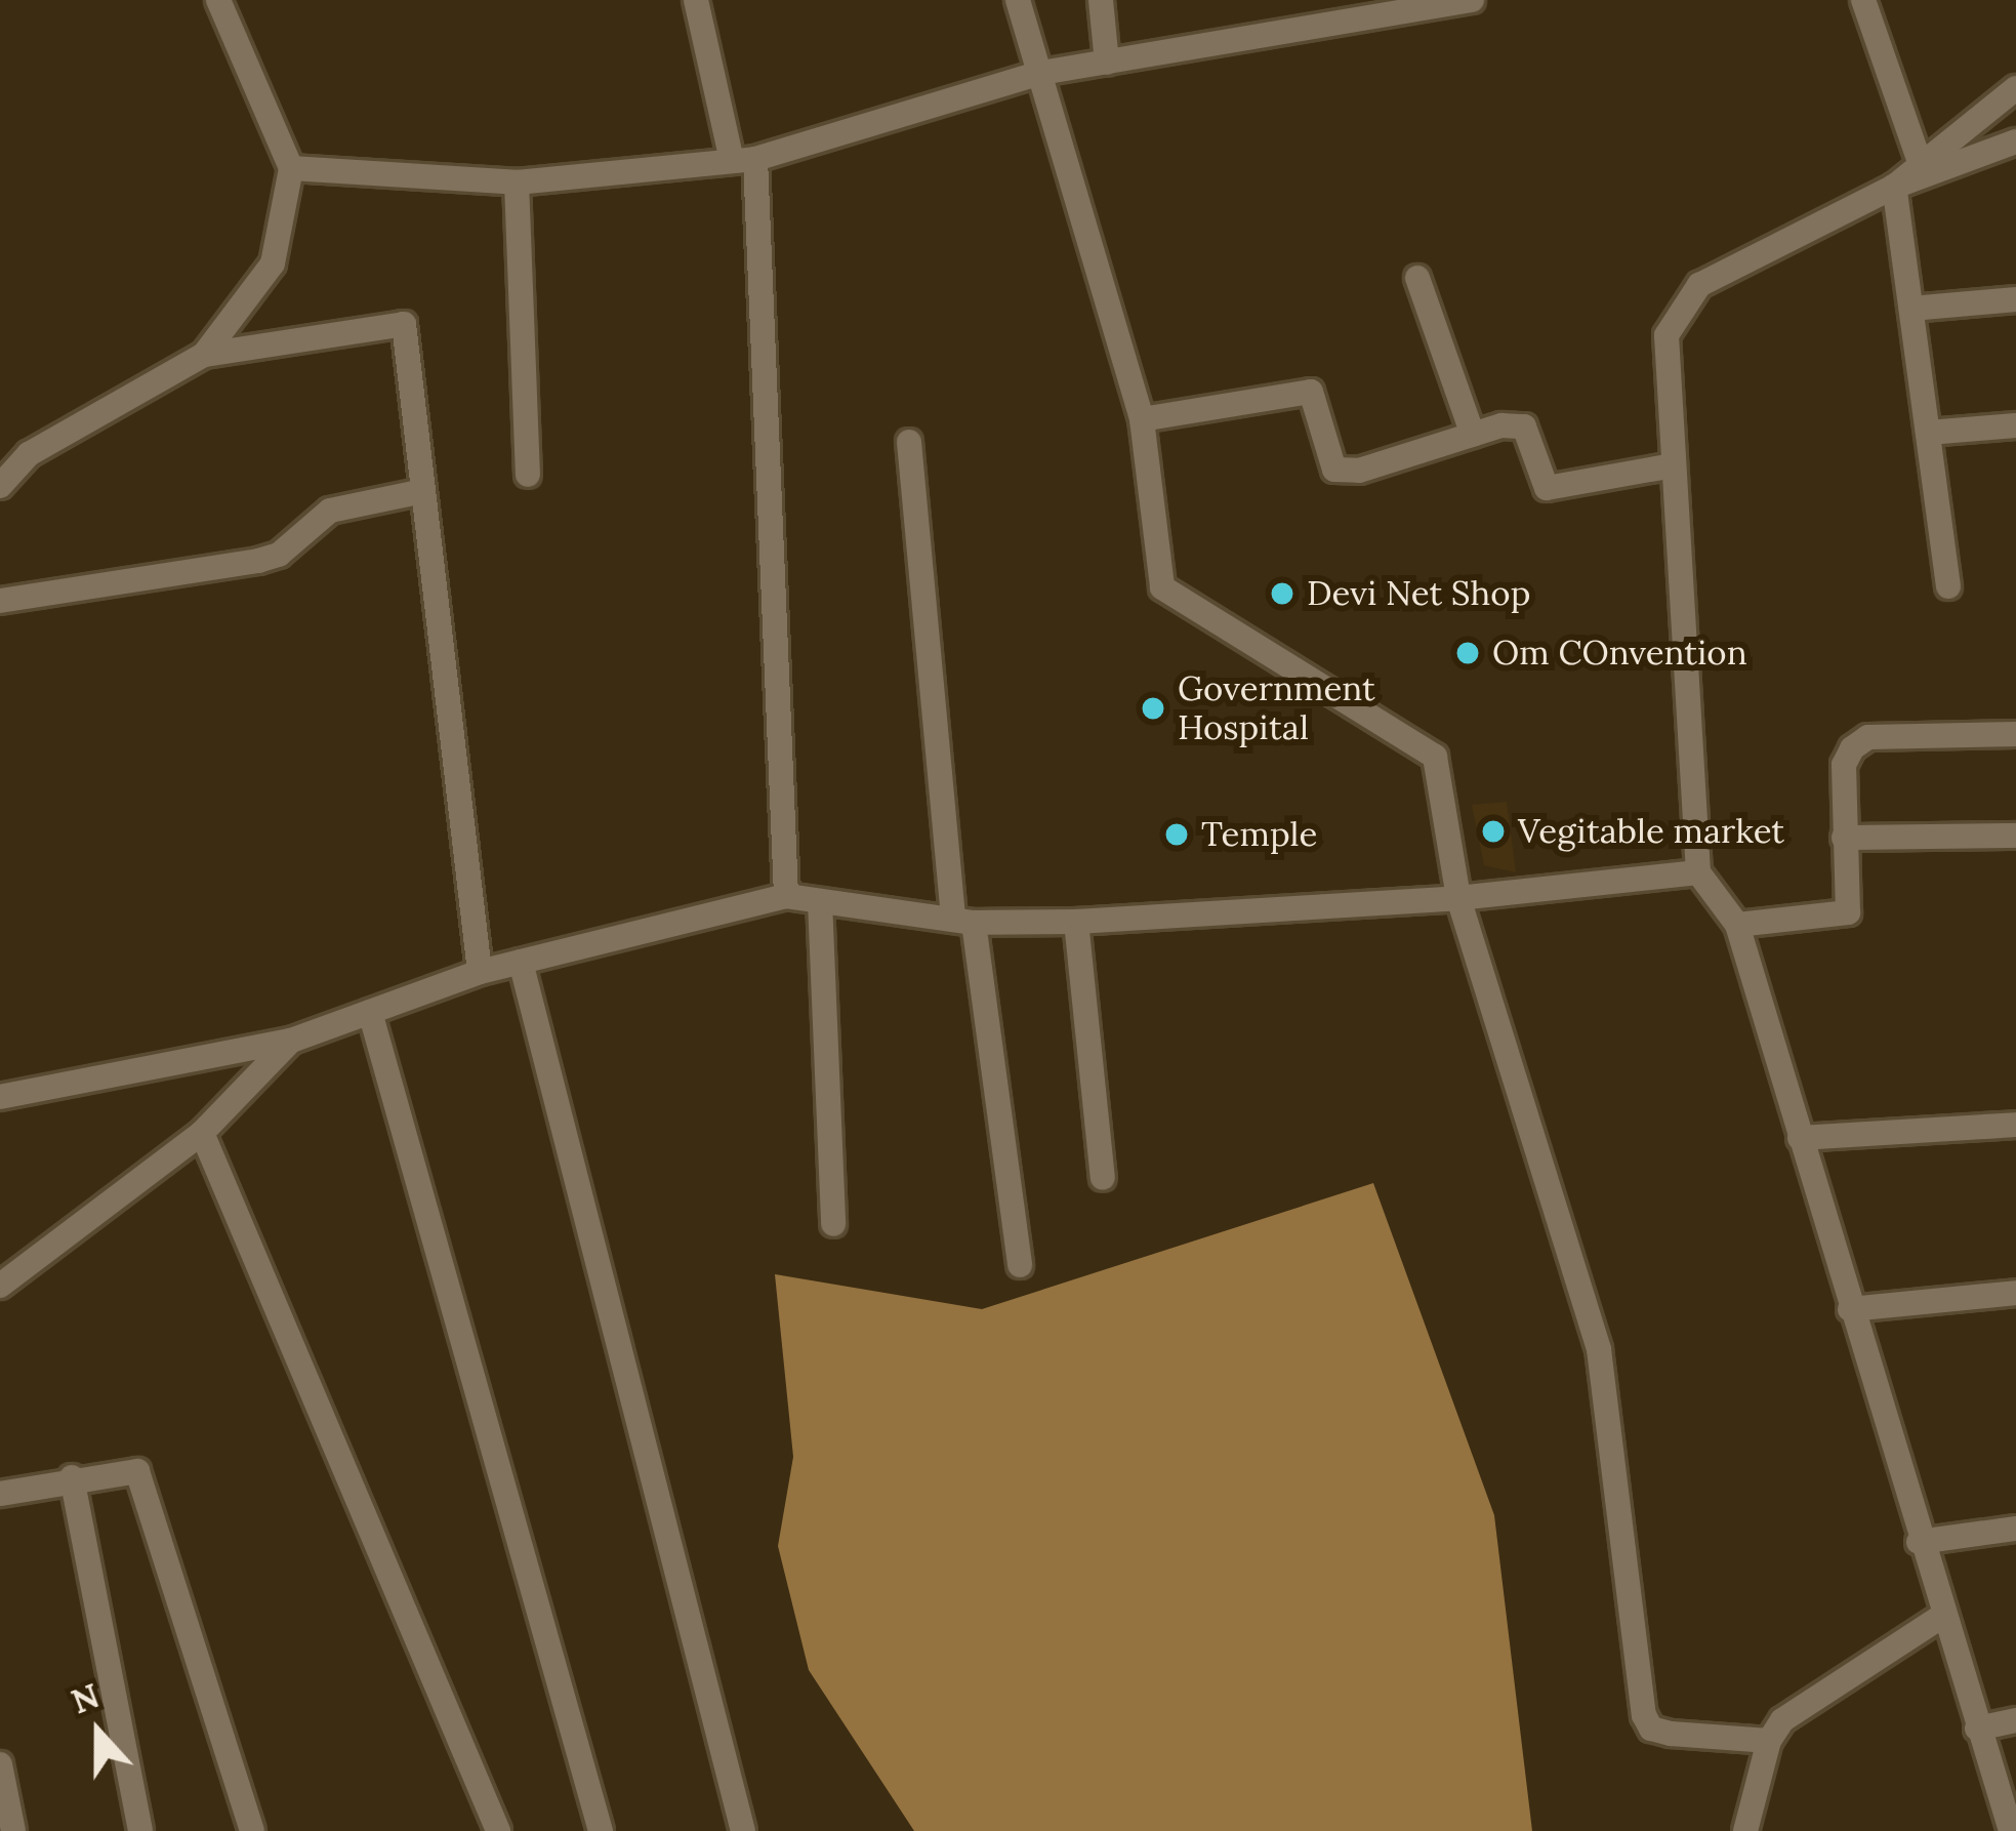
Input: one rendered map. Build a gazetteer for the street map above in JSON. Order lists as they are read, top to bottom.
{
  "places": [
    "Devi Net Shop",
    "Om COnvention",
    "Government Hospital",
    "Vegitable market",
    "Temple"
  ],
  "north": "top"
}
